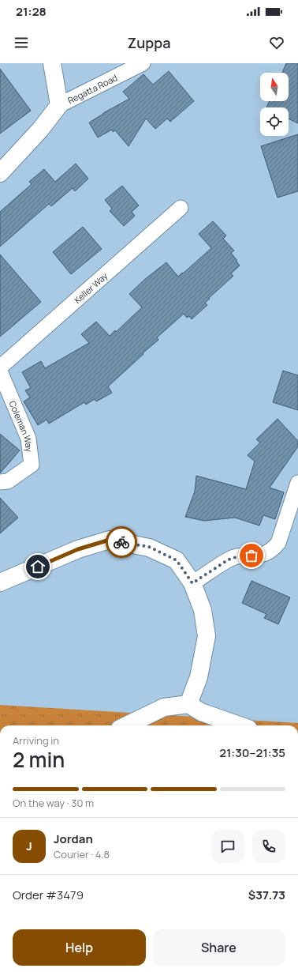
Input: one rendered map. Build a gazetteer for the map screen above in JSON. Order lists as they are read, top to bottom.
{
  "streets": {
    "street": ["Regatta Road", "Keller Way", "Coleman Way"]
  },
  "north": "top",
  "page": {
    "status": "21:28",
    "header": "Zuppa",
    "heading": ["2 min", "Arriving in", "21:30–21:35"],
    "panel": [
      "Jordan",
      "Courier · 4.8",
      "Order #3479",
      "$37.73"
    ],
    "bar": "On the way · 30 m",
    "round": "J",
    "buttons": ["Help", "Share"]
  }
}
